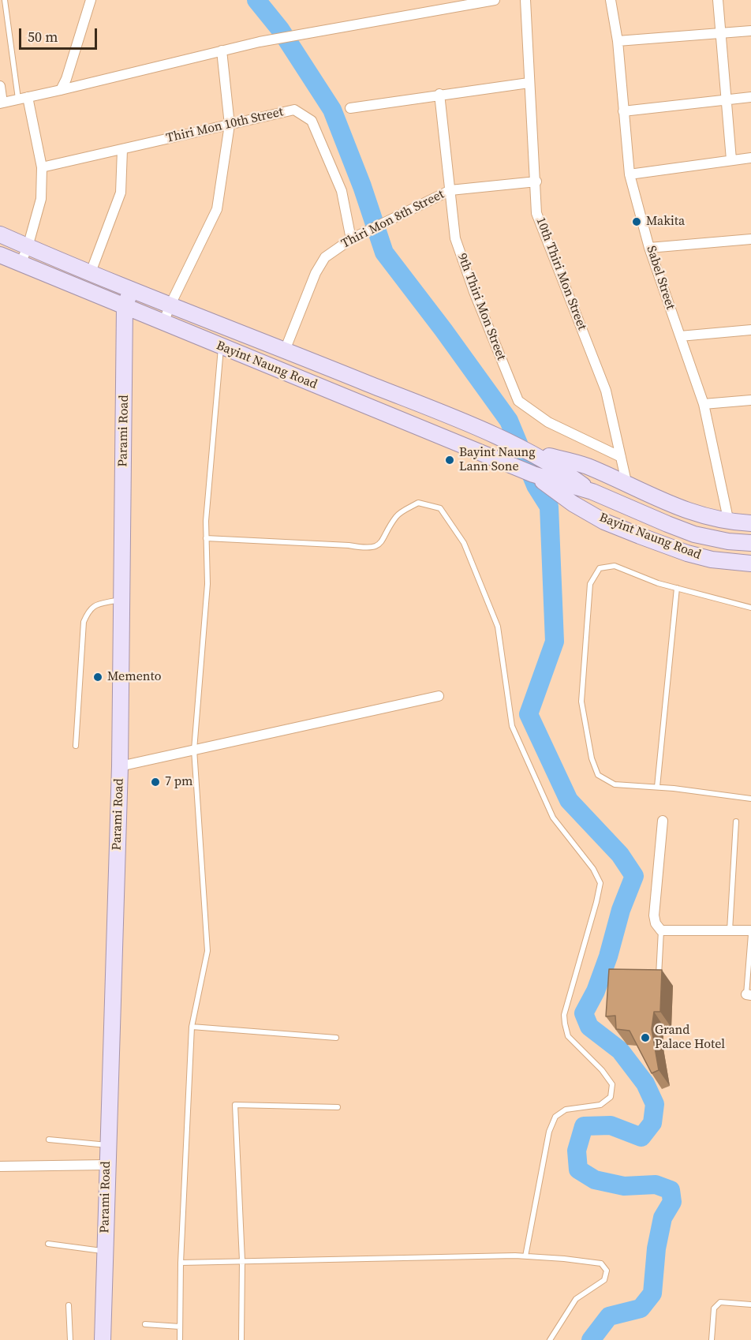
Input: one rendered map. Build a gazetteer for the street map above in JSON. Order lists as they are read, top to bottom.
{
  "streets": {
    "main road": ["Bayint Naung Road", "Parami Road"],
    "street": [
      "Thiri Mon 10th Street",
      "Thiri Mon 8th Street",
      "10th Thiri Mon Street",
      "Sabel Street",
      "9th Thiri Mon Street"
    ]
  },
  "crossings": [
    ["Thiri Mon 10th Street", "Thiri Mon 8th Street"],
    ["Thiri Mon 8th Street", "10th Thiri Mon Street"],
    ["Thiri Mon 8th Street", "9th Thiri Mon Street"],
    ["Thiri Mon 8th Street", "Bayint Naung Road"],
    ["10th Thiri Mon Street", "9th Thiri Mon Street"],
    ["10th Thiri Mon Street", "Bayint Naung Road"],
    ["Sabel Street", "Bayint Naung Road"],
    ["Bayint Naung Road", "Parami Road"]
  ],
  "places": [
    "Makita",
    "Bayint Naung Lann Sone",
    "Memento",
    "7 pm",
    "Grand Palace Hotel"
  ],
  "scale_bar": "50 m"
}
